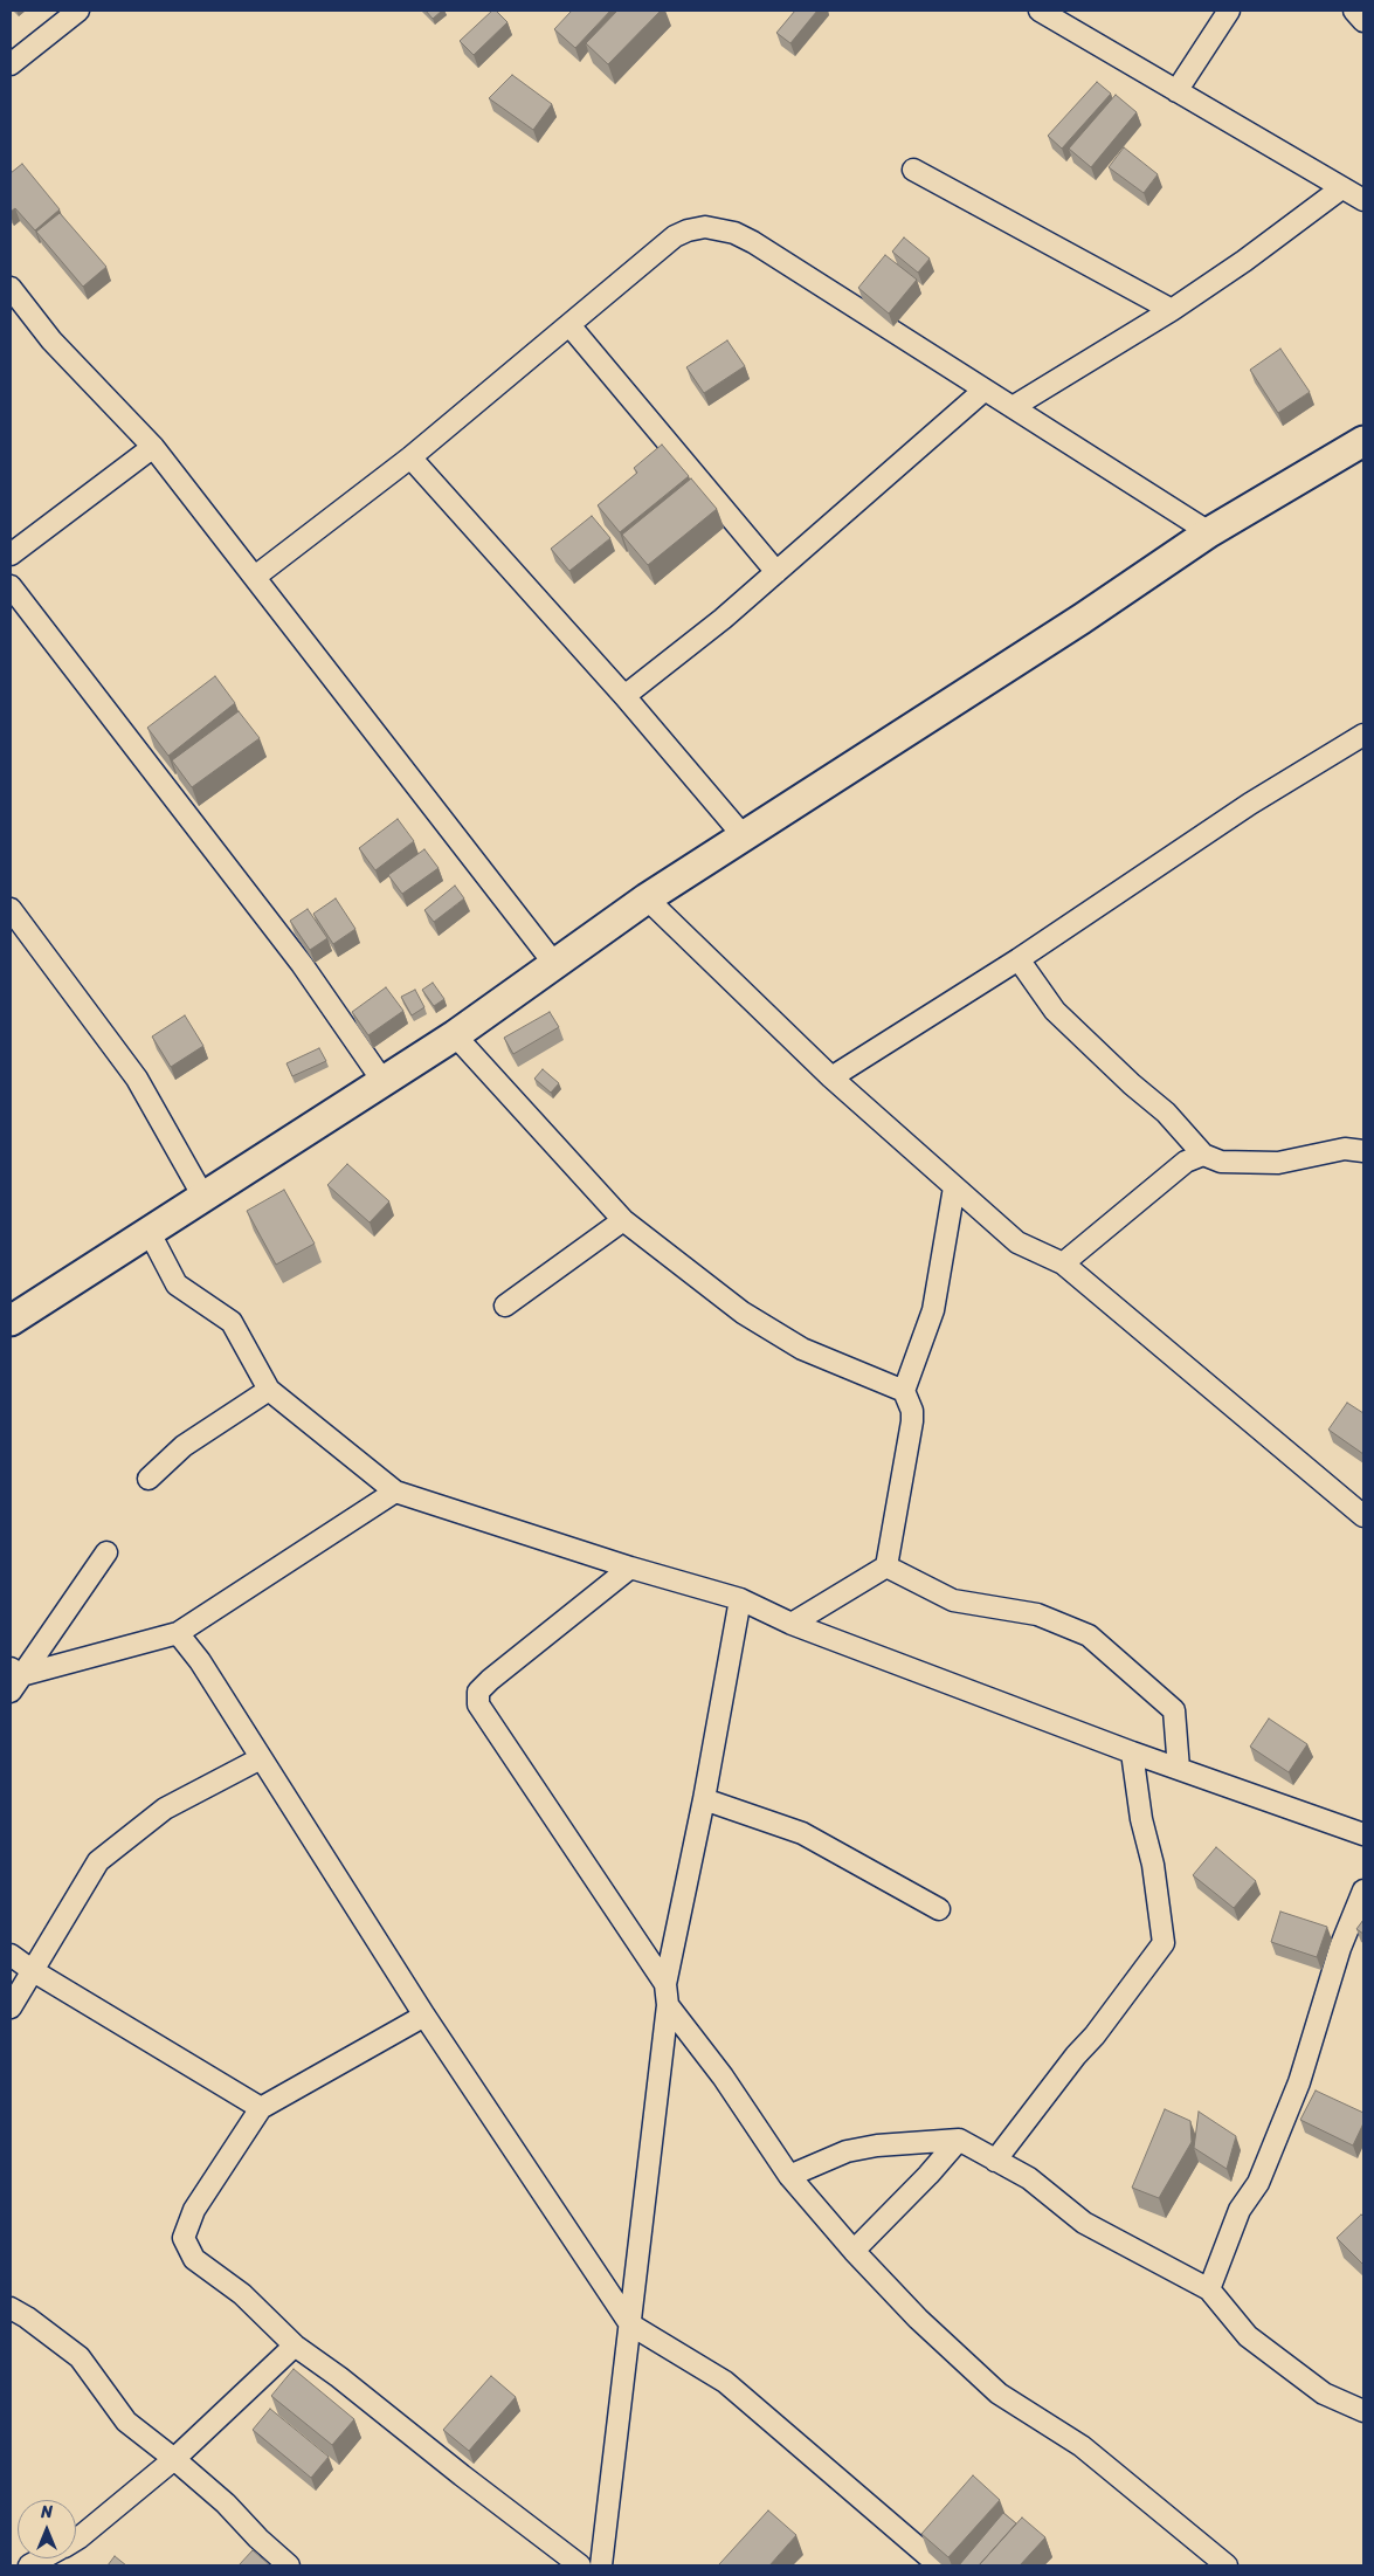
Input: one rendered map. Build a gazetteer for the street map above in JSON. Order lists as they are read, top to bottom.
{
  "north": "top"
}
